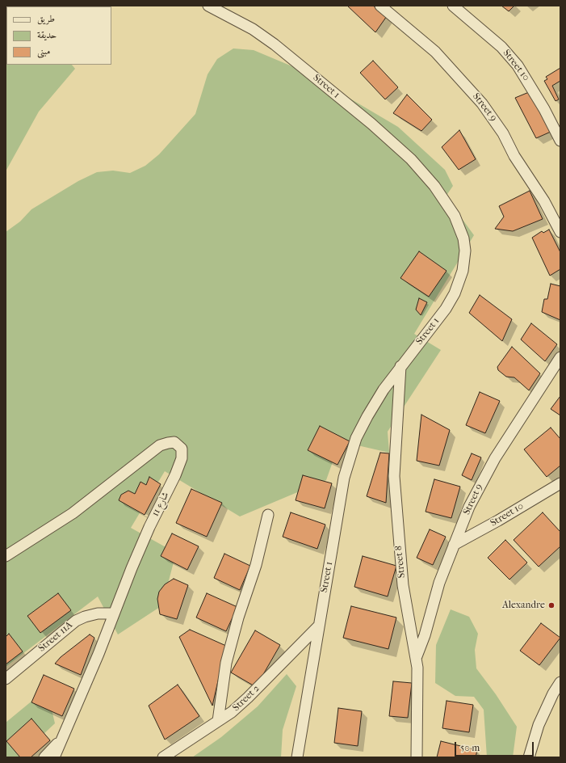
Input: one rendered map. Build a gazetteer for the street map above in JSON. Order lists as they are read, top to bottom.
{
  "streets": {
    "street": [
      "Street 10",
      "Street 1",
      "Street 9",
      "شارع 11",
      "Street 8",
      "Street 11A",
      "Street 2"
    ]
  },
  "crossings": [
    ["Street 10", "Street 9"],
    ["Street 1", "Street 8"],
    ["Street 1", "Street 2"],
    ["Street 9", "Street 8"],
    ["شارع 11", "Street 11A"]
  ],
  "places": ["Alexandre"],
  "legend": ["طريق", "حديقة", "مبنى"],
  "scale_bar": "50 m"
}
